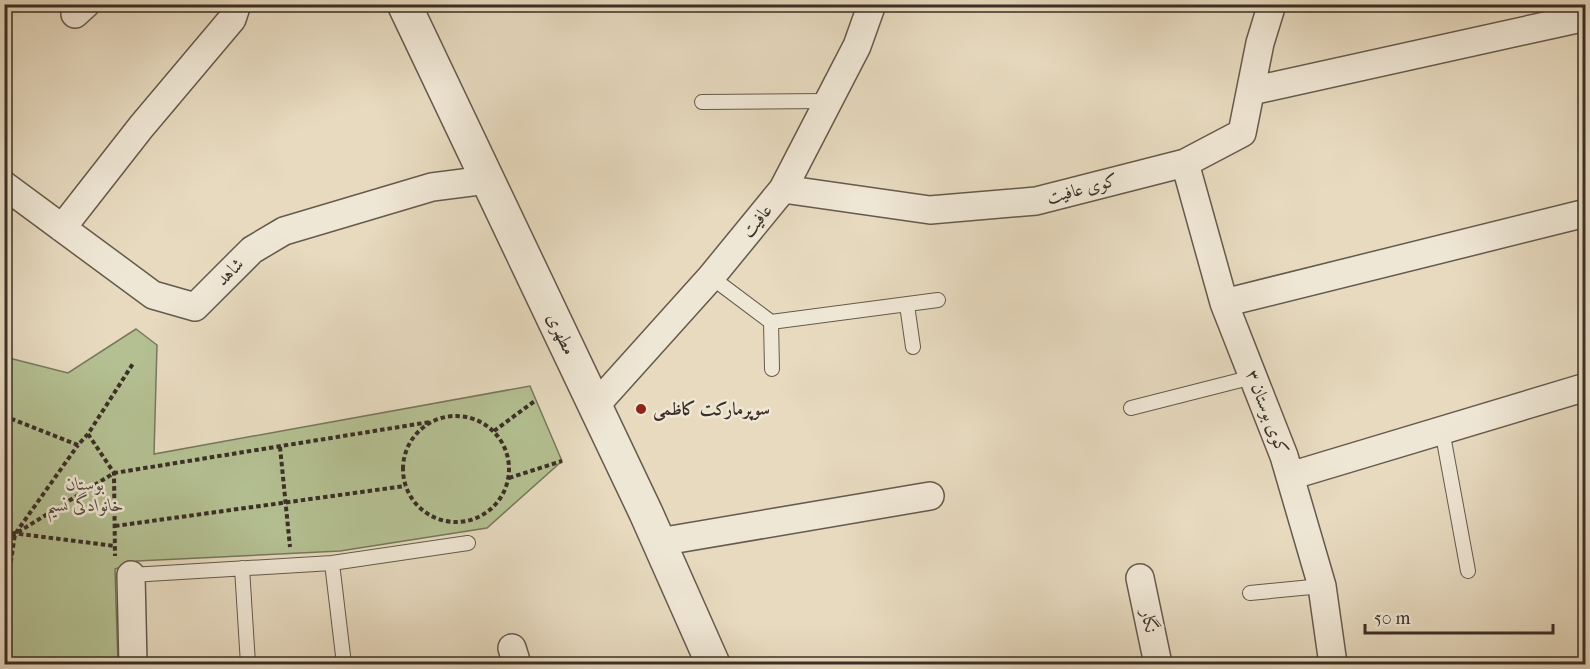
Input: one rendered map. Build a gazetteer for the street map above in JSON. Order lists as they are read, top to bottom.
{
  "streets": {
    "street": [
      "کوی عافیت",
      "عافیت",
      "شاهد",
      "مطهری",
      "کوی بوستان ۳",
      "نگار"
    ]
  },
  "crossings": [
    ["کوی عافیت", "عافیت"],
    ["کوی عافیت", "کوی بوستان ۳"],
    ["عافیت", "مطهری"],
    ["شاهد", "مطهری"]
  ],
  "parks": ["بوستان خانوادگی نسیم"],
  "places": ["سوپرمارکت کاظمی"],
  "scale_bar": "50 m"
}
